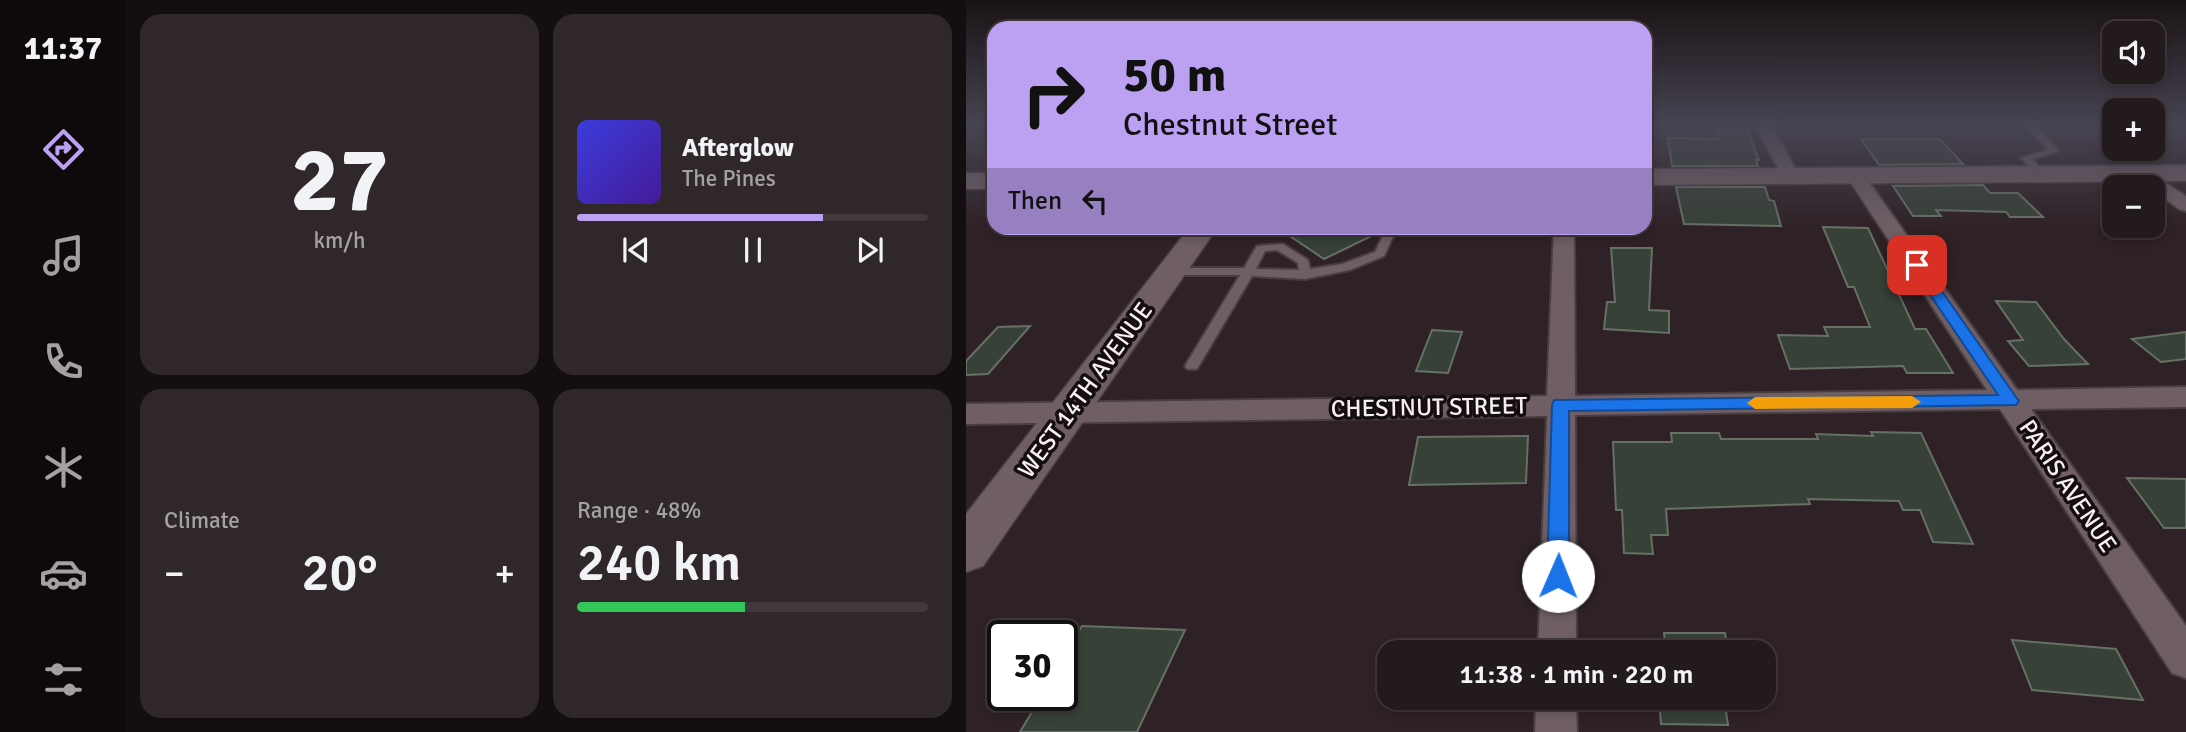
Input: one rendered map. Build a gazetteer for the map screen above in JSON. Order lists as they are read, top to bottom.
{
  "streets": {
    "main road": ["WEST 14TH AVENUE"],
    "street": ["CHESTNUT STREET", "PARIS AVENUE"]
  },
  "crossings": [
    ["WEST 14TH AVENUE", "CHESTNUT STREET"],
    ["CHESTNUT STREET", "PARIS AVENUE"]
  ],
  "page": {
    "tabs": "11:37",
    "tile": [
      ["27", "km/h"],
      "Climate",
      ["Range · 48%", "240 km"]
    ],
    "map_buttons": ["+", "−"],
    "turn": ["50 m", "Chestnut Street"],
    "song": ["Afterglow", "The Pines"],
    "then": "Then",
    "heat": ["−", "20°", "+"],
    "limit": "30",
    "trip": "11:38 · 1 min · 220 m"
  }
}
